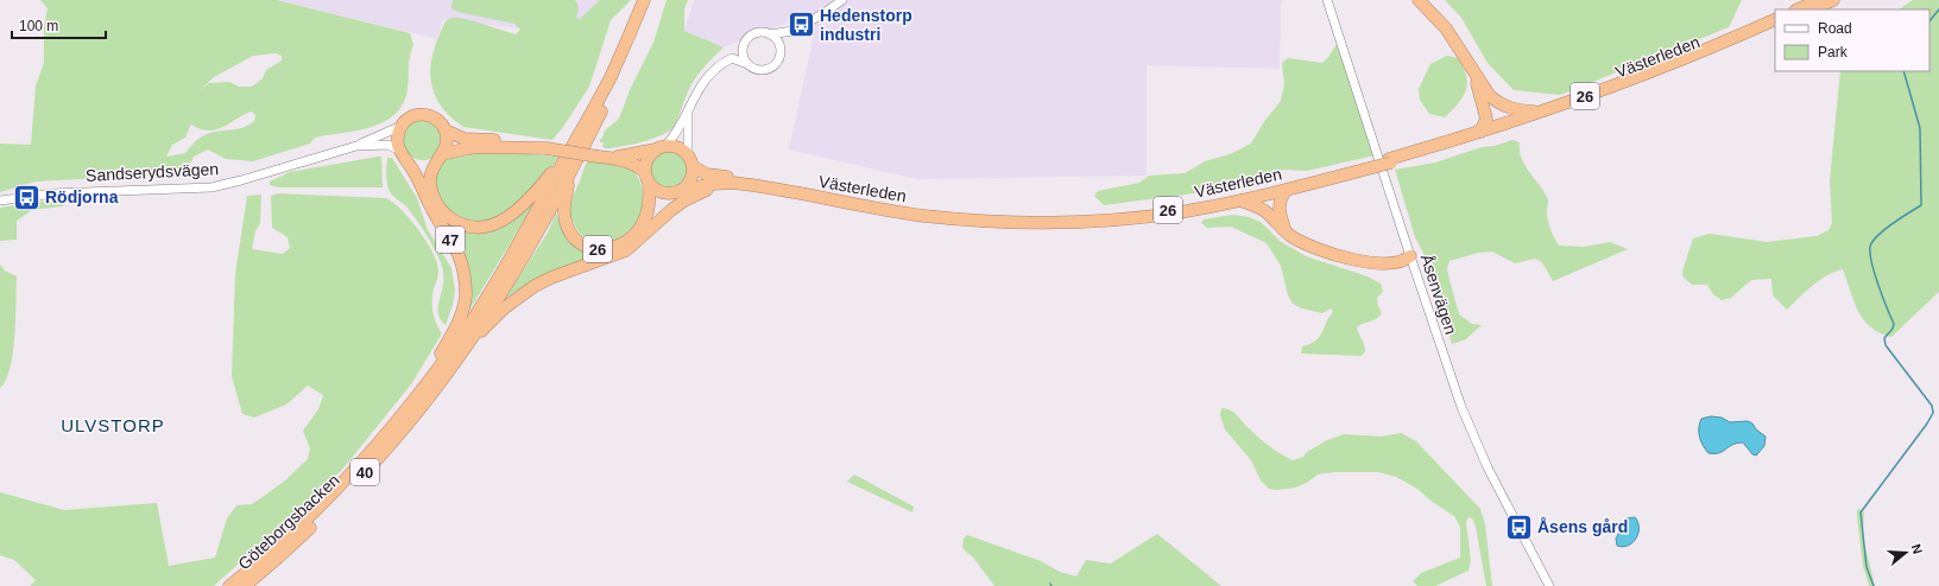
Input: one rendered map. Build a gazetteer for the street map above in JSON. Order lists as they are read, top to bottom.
{
  "streets": {
    "highway": [
      "Västerleden",
      "26",
      "47",
      "40",
      "Göteborgsbacken"
    ],
    "street": ["Sandserydsvägen", "Åsenvägen"]
  },
  "crossings": [
    ["Västerleden", "26"],
    ["26", "40"],
    ["Sandserydsvägen", "47"],
    ["47", "40"],
    ["47", "Göteborgsbacken"],
    ["40", "Göteborgsbacken"]
  ],
  "districts": ["ULVSTORP"],
  "places": {
    "bus stop": ["Hedenstorp industri", "Rödjorna", "Åsens gård"]
  },
  "legend": ["Road", "Park"],
  "scale_bar": "100 m",
  "north": "right"
}
